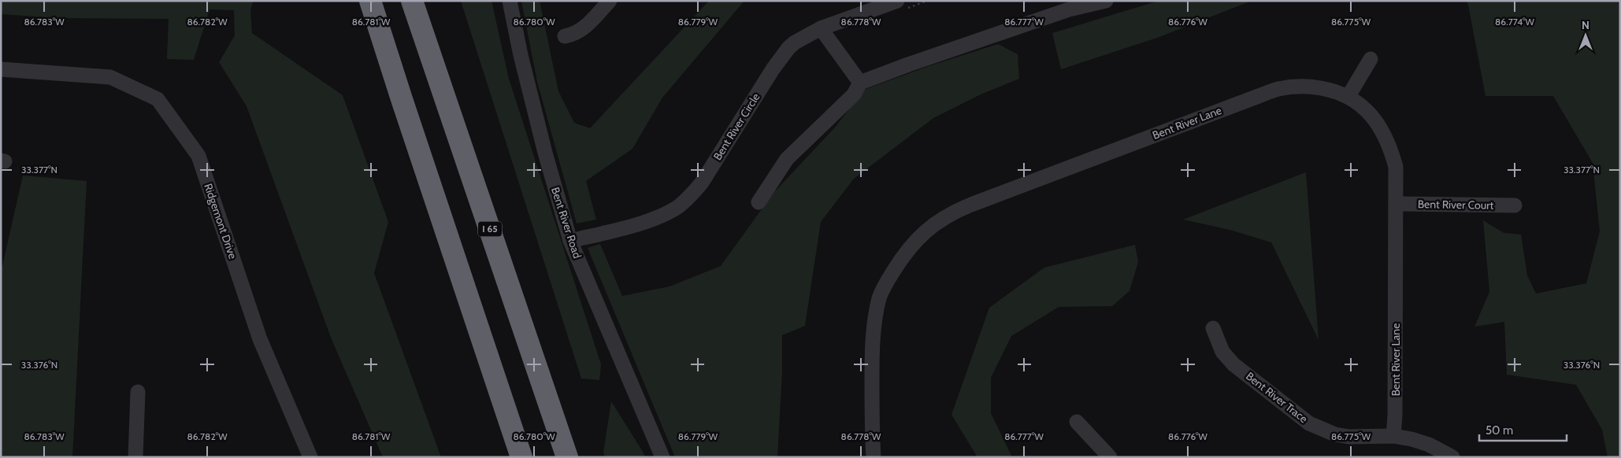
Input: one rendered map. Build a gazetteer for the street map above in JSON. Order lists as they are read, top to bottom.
{
  "streets": {
    "highway": ["I 65"],
    "street": [
      "Bent River Lane",
      "Bent River Circle",
      "Bent River Court",
      "Ridgemont Drive",
      "Bent River Road",
      "Bent River Trace"
    ]
  },
  "crossings": [
    ["Bent River Lane", "Bent River Court"],
    ["Bent River Lane", "Bent River Trace"],
    ["Bent River Circle", "Bent River Road"]
  ],
  "scale_bar": "50 m",
  "north": "top",
  "coordinates": [
    "86.783°W",
    "86.782°W",
    "86.781°W",
    "86.780°W",
    "86.779°W",
    "86.778°W",
    "86.777°W",
    "86.776°W",
    "86.775°W",
    "86.774°W",
    "33.377°N",
    "33.376°N"
  ]
}
